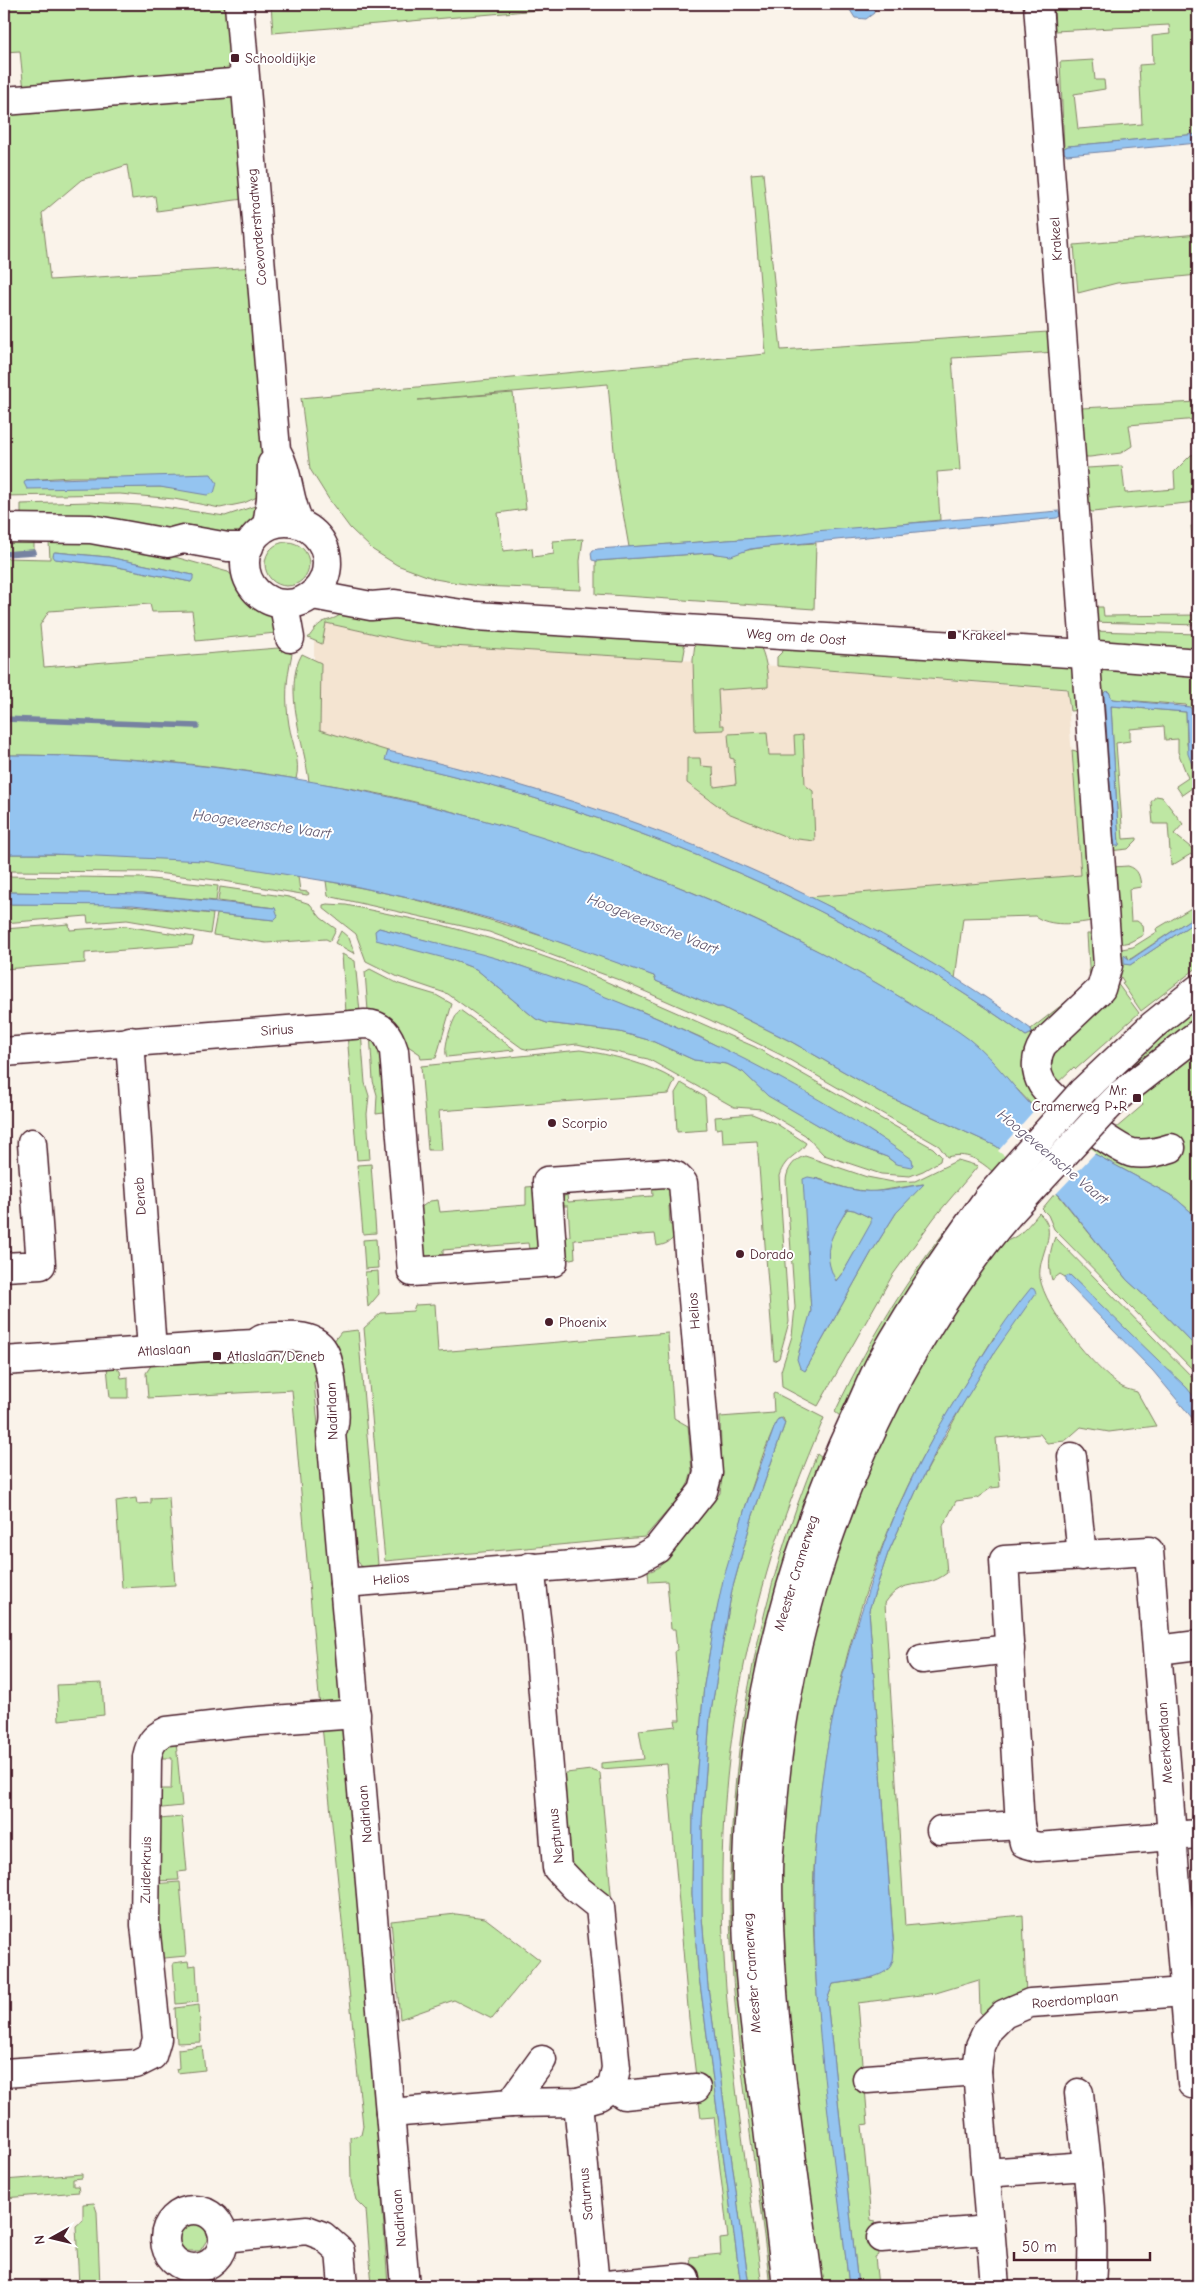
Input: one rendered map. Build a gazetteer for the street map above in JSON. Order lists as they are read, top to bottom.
{
  "streets": {
    "street": [
      "Coevorderstraatweg",
      "Krakeel",
      "Weg om de Oost",
      "Sirius",
      "Deneb",
      "Helios",
      "Atlaslaan",
      "Nadirlaan",
      "Meester Cramerweg",
      "Meerkoetlaan",
      "Neptunus",
      "Zuiderkruis",
      "Roerdomplaan",
      "Saturnus"
    ]
  },
  "crossings": [
    ["Coevorderstraatweg", "Weg om de Oost"],
    ["Krakeel", "Weg om de Oost"],
    ["Sirius", "Deneb"],
    ["Sirius", "Helios"],
    ["Deneb", "Atlaslaan"],
    ["Helios", "Nadirlaan"],
    ["Helios", "Neptunus"],
    ["Atlaslaan", "Nadirlaan"],
    ["Nadirlaan", "Zuiderkruis"],
    ["Meerkoetlaan", "Roerdomplaan"]
  ],
  "water": ["Hoogeveensche Vaart"],
  "places": {
    "transit": [
      "Schooldijkje",
      "Krakeel",
      "Mr. Cramerweg P+R",
      "Atlaslaan/Deneb"
    ],
    "other": ["Scorpio", "Dorado", "Phoenix"]
  },
  "scale_bar": "50 m",
  "north": "left"
}
